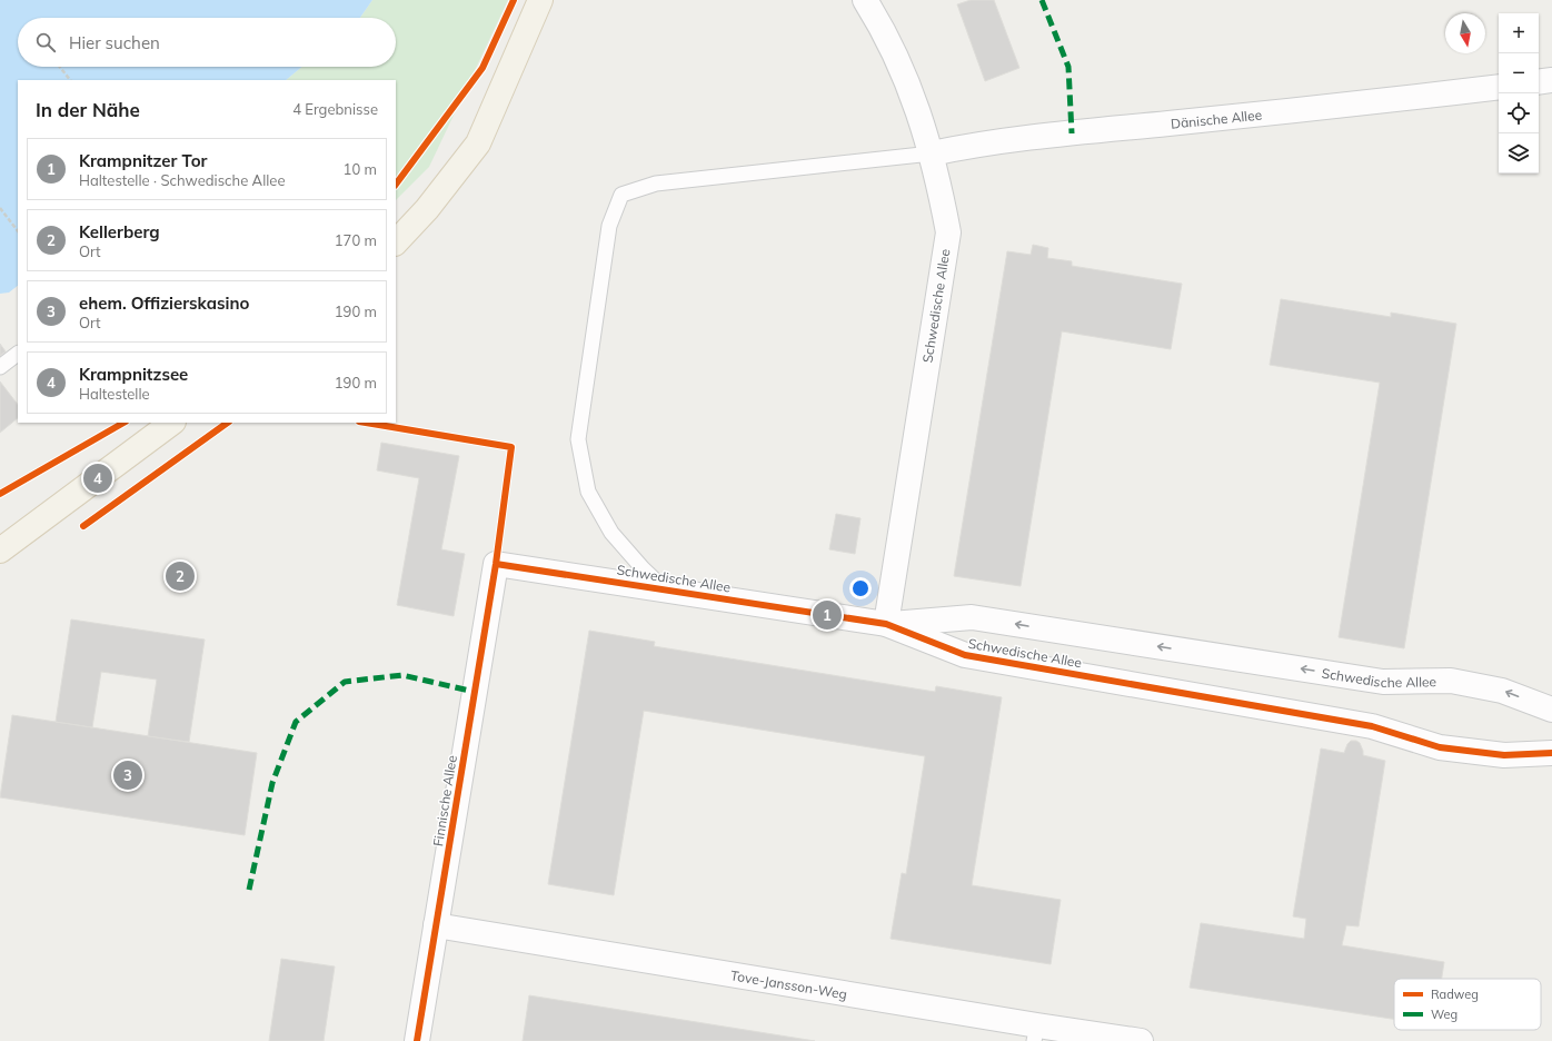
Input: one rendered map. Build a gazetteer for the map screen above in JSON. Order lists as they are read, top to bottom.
{
  "streets": {
    "street": [
      "Dänische Allee",
      "Schwedische Allee",
      "Finnische Allee",
      "Tove-Jansson-Weg"
    ]
  },
  "crossings": [
    ["Dänische Allee", "Schwedische Allee"],
    ["Schwedische Allee", "Finnische Allee"],
    ["Finnische Allee", "Tove-Jansson-Weg"]
  ],
  "legend": ["Radweg", "Weg"],
  "north": "bottom",
  "page": {
    "map_buttons": ["+", "−"],
    "search": "Hier suchen",
    "heading": ["In der Nähe", "4 Ergebnisse"],
    "list": [
      {
        "mark": "1",
        "name": "Krampnitzer Tor",
        "note": "Haltestelle · Schwedische Allee",
        "value": "10 m"
      },
      {
        "mark": "2",
        "name": "Kellerberg",
        "note": "Ort",
        "value": "170 m"
      },
      {
        "mark": "3",
        "name": "ehem. Offizierskasino",
        "note": "Ort",
        "value": "190 m"
      },
      {
        "mark": "4",
        "name": "Krampnitzsee",
        "note": "Haltestelle",
        "value": "190 m"
      }
    ],
    "pins": [
      "4",
      "2",
      "1",
      "3"
    ]
  }
}
